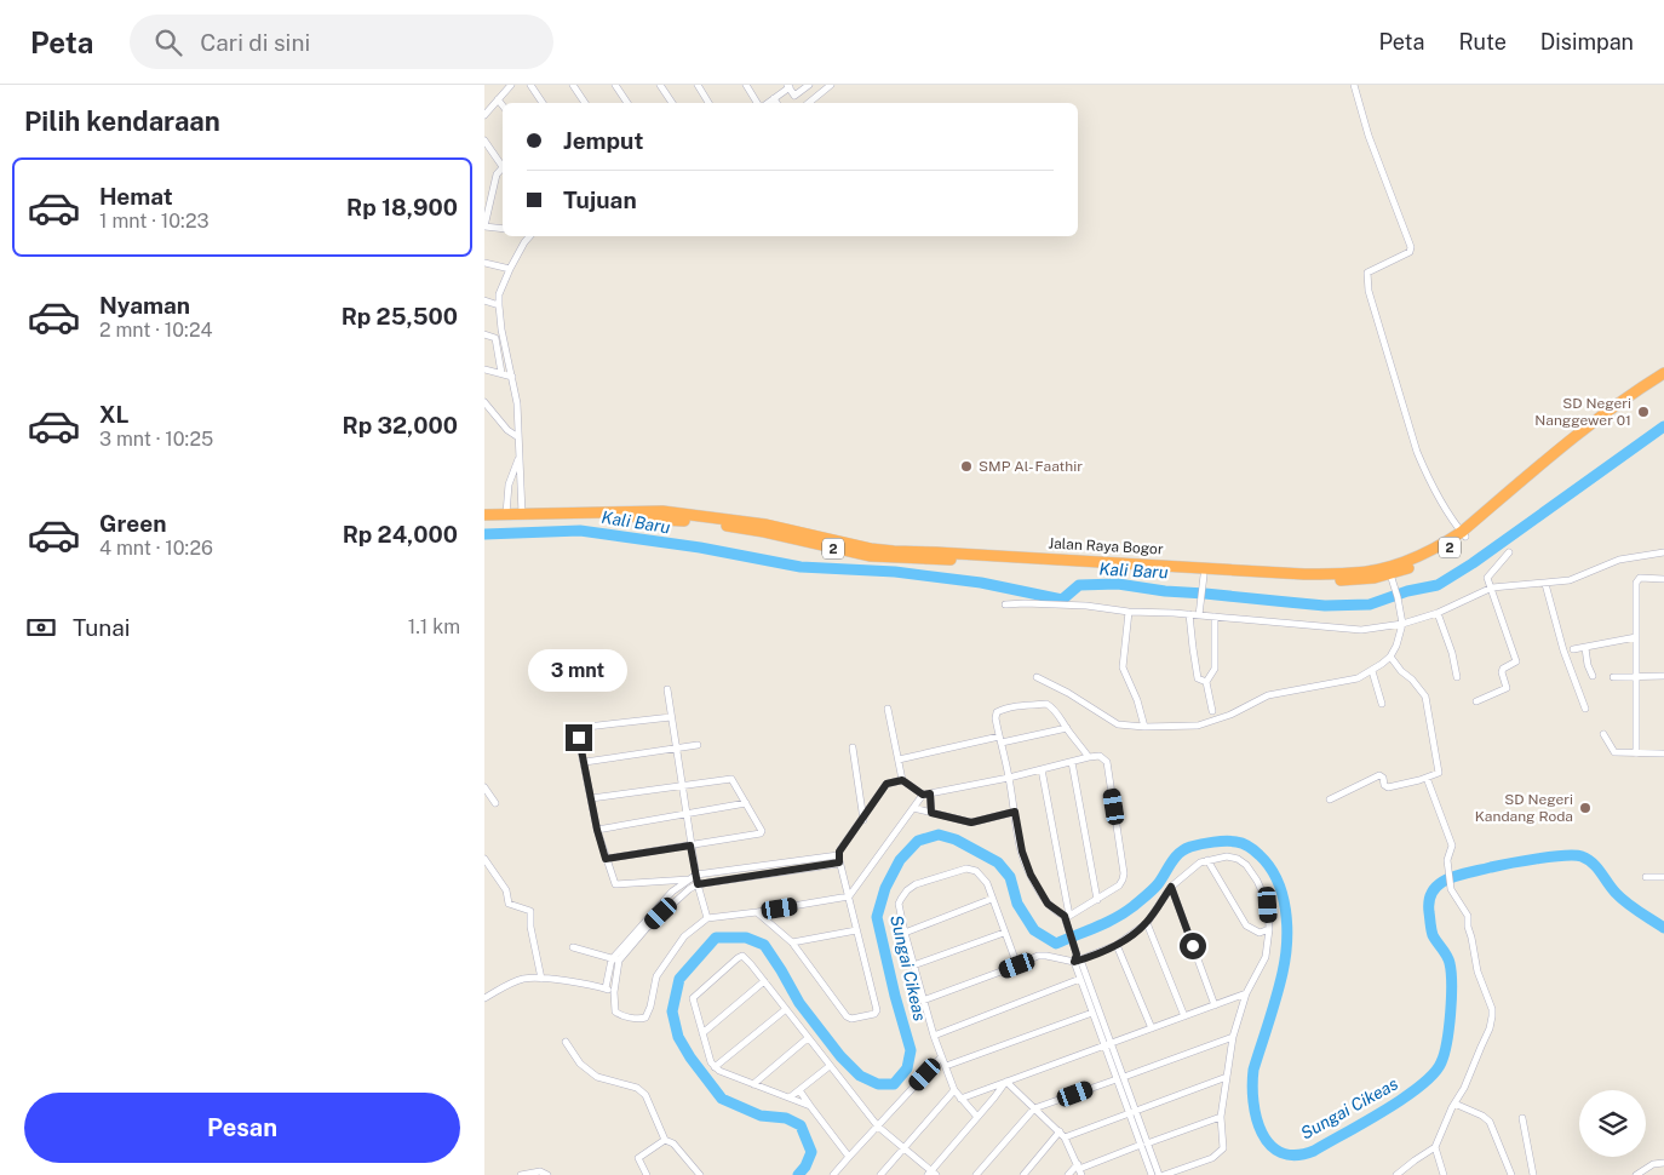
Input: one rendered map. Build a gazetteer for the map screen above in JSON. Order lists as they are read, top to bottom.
{
  "streets": {
    "highway": ["Jalan Raya Bogor", "2"]
  },
  "water": ["Kali Baru", "Sungai Cikeas"],
  "places": ["SD Negeri Nanggewer 01", "SMP Al- Faathir", "SD Negeri Kandang Roda"],
  "page": {
    "header": "Peta",
    "search": "Cari di sini",
    "nav": ["Peta", "Rute", "Disimpan"],
    "heading": "Pilih kendaraan",
    "banner": ["Jemput", "Tujuan"],
    "list": [
      {
        "name": "Hemat",
        "note": "1 mnt · 10:23",
        "value": "Rp 18,900"
      },
      {
        "name": "Nyaman",
        "note": "2 mnt · 10:24",
        "value": "Rp 25,500"
      },
      {
        "name": "XL",
        "note": "3 mnt · 10:25",
        "value": "Rp 32,000"
      },
      {
        "name": "Green",
        "note": "4 mnt · 10:26",
        "value": "Rp 24,000"
      }
    ],
    "pay": ["Tunai", "1.1 km"],
    "bubble": "3 mnt",
    "buttons": "Pesan"
  }
}
